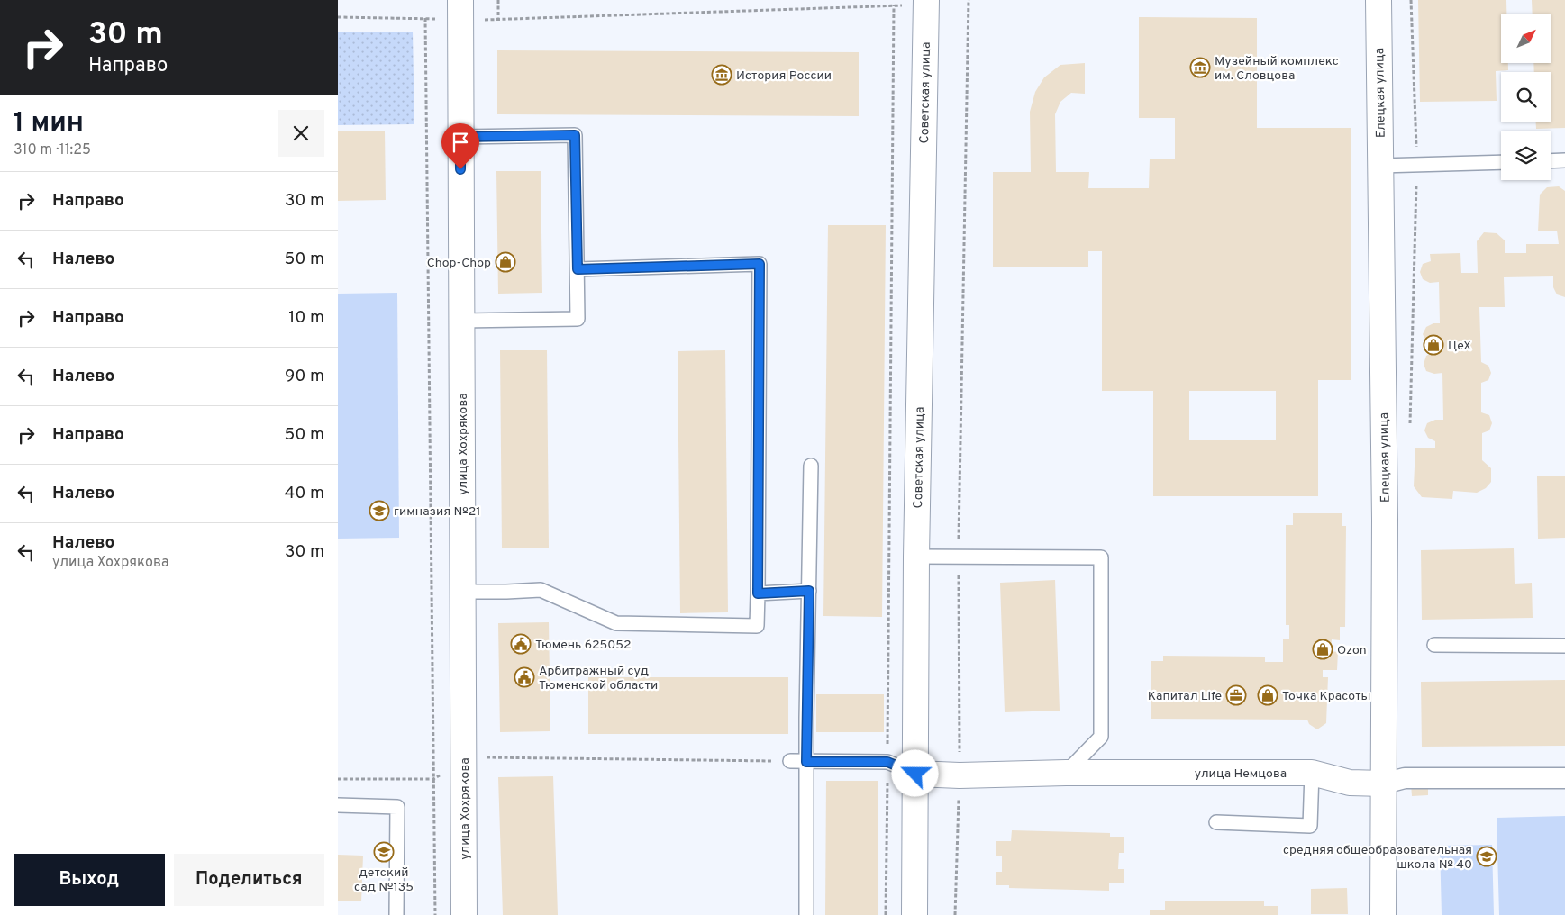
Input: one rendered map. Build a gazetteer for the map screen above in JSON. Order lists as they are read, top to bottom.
{
  "streets": {
    "street": [
      "Советская улица",
      "Елецкая улица",
      "улица Хохрякова",
      "улица Немцова"
    ]
  },
  "crossings": [
    ["Советская улица", "улица Немцова"],
    ["Елецкая улица", "улица Немцова"]
  ],
  "places": {
    "museum": ["Музейный комплекс им. Словцова", "История России"],
    "shop": [
      "Chop-Chop",
      "ЦеХ",
      "Ozon",
      "Точка Красоты"
    ],
    "school or university": ["гимназия №21", "детский сад №135", "средняя общеобразовательная школа № 40"],
    "public building": ["Тюмень 625052", "Арбитражный суд Тюменской области"],
    "office": ["Капитал Life"]
  },
  "north": "top right",
  "page": {
    "turn": ["30 m", "Направо"],
    "heading": ["1 мин", "310 m · 11:25"],
    "list": [
      {
        "name": "Направо",
        "value": "30 m"
      },
      {
        "name": "Налево",
        "value": "50 m"
      },
      {
        "name": "Направо",
        "value": "10 m"
      },
      {
        "name": "Налево",
        "value": "90 m"
      },
      {
        "name": "Направо",
        "value": "50 m"
      },
      {
        "name": "Налево",
        "value": "40 m"
      },
      {
        "name": "Налево",
        "note": "улица Хохрякова",
        "value": "30 m"
      }
    ],
    "buttons": ["Выход", "Поделиться"]
  }
}
